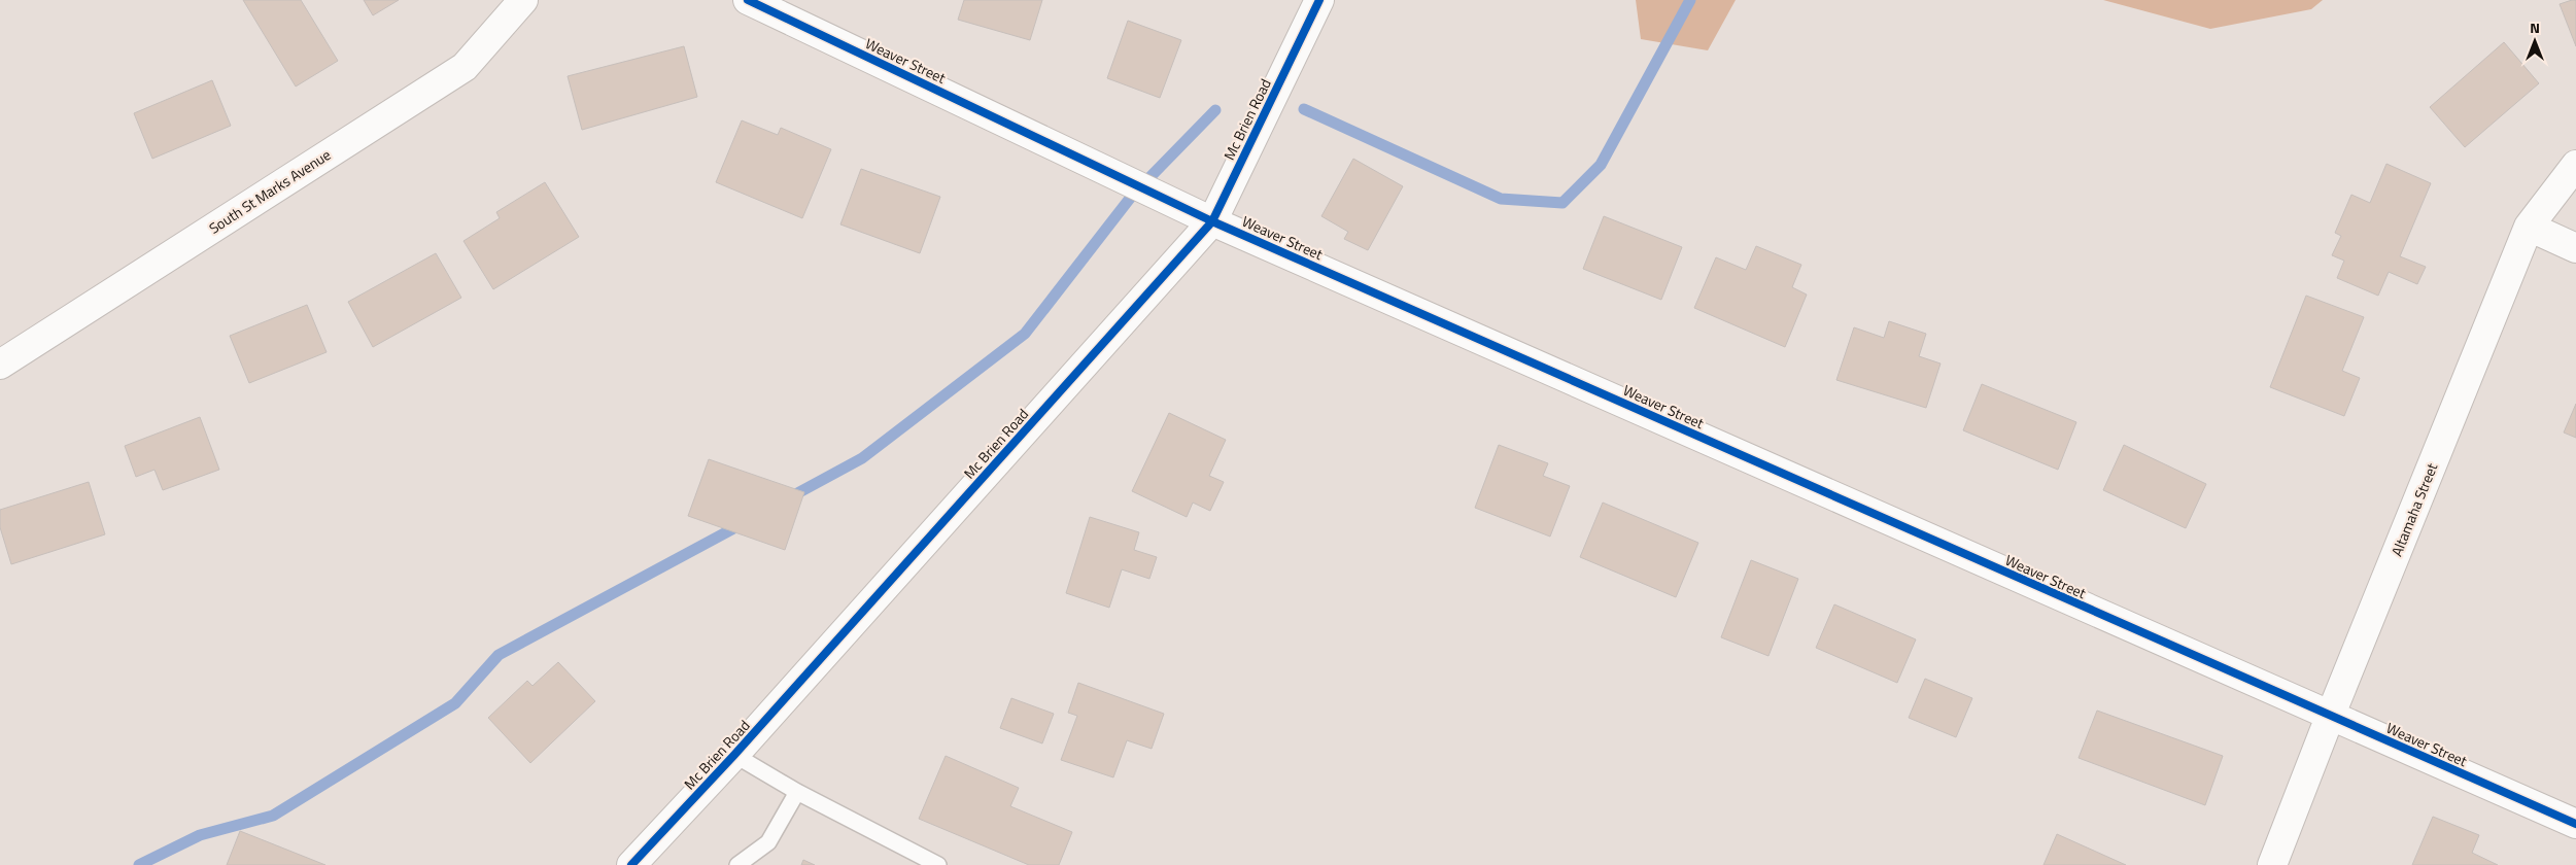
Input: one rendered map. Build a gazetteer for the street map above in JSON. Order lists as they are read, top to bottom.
{
  "streets": {
    "street": [
      "Weaver Street",
      "Mc Brien Road",
      "South St Marks Avenue",
      "Altamaha Street"
    ]
  },
  "crossings": [
    ["Weaver Street", "Mc Brien Road"],
    ["Weaver Street", "Altamaha Street"]
  ],
  "north": "top"
}
